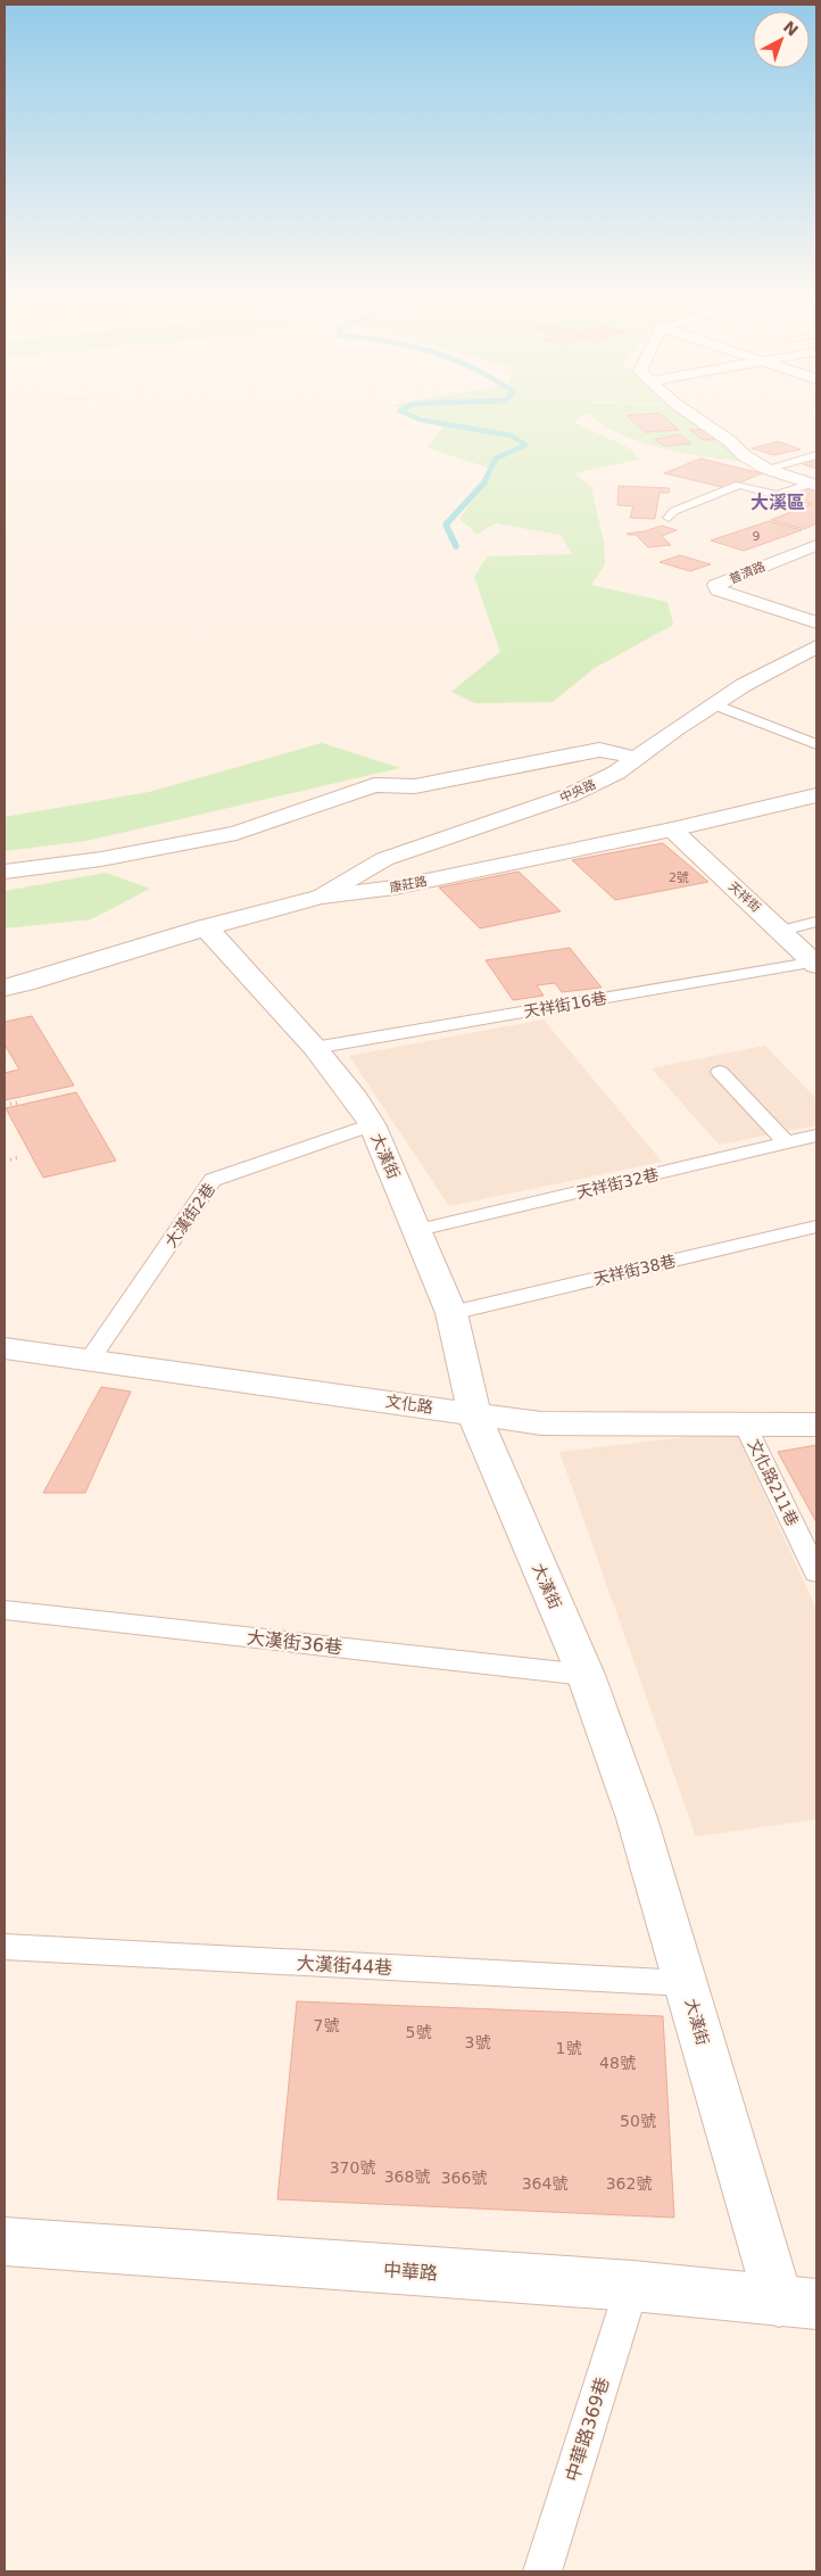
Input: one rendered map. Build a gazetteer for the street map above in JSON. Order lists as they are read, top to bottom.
{
  "streets": {
    "street": [
      "普濟路",
      "中央路",
      "康莊路",
      "天祥街",
      "大漢街",
      "文化路",
      "中華路"
    ],
    "lane": [
      "天祥街16巷",
      "天祥街32巷",
      "大漢街2巷",
      "天祥街38巷",
      "文化路211巷",
      "大漢街36巷",
      "大漢街44巷",
      "中華路369巷"
    ]
  },
  "crossings": [
    ["中央路", "康莊路"],
    ["康莊路", "天祥街"],
    ["康莊路", "大漢街"],
    ["天祥街", "天祥街16巷"],
    ["天祥街16巷", "大漢街"],
    ["大漢街", "天祥街32巷"],
    ["大漢街", "大漢街2巷"],
    ["大漢街", "天祥街38巷"],
    ["大漢街", "文化路"],
    ["大漢街", "大漢街36巷"],
    ["大漢街", "大漢街44巷"],
    ["大漢街", "中華路"],
    ["大漢街2巷", "文化路"],
    ["文化路", "文化路211巷"],
    ["中華路", "中華路369巷"]
  ],
  "districts": ["大溪區"],
  "house_numbers": [
    "9",
    "2號",
    "7號",
    "5號",
    "3號",
    "1號",
    "48號",
    "50號",
    "370號",
    "368號",
    "366號",
    "364號",
    "362號"
  ],
  "north": "top right"
}
